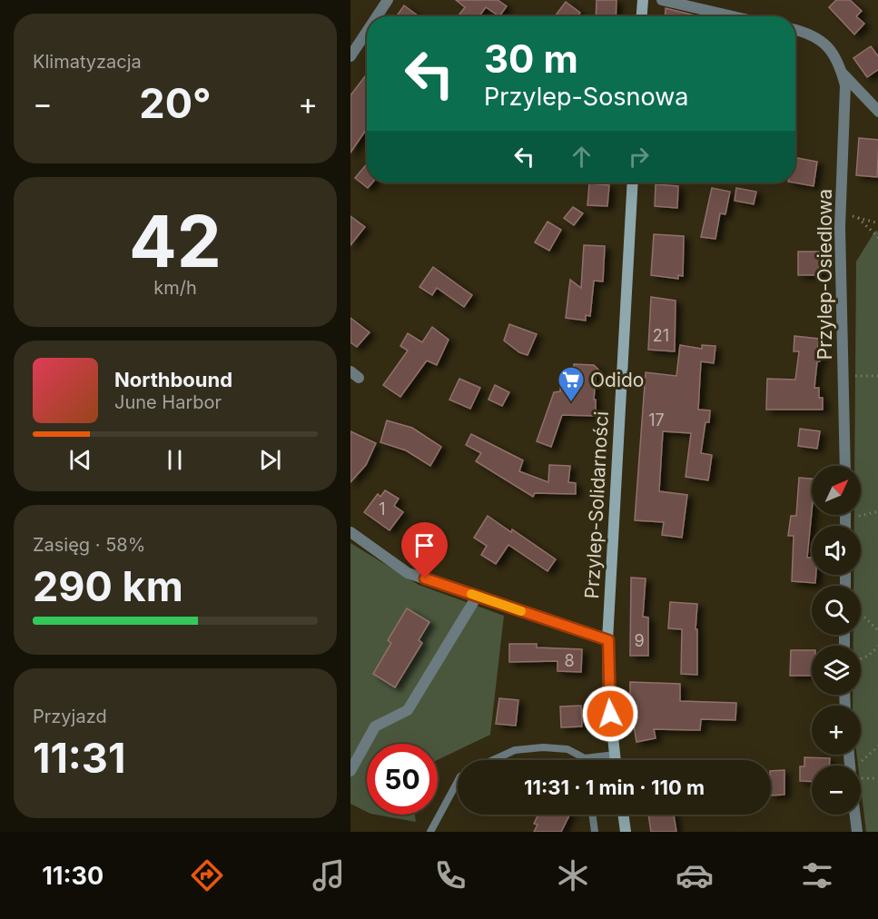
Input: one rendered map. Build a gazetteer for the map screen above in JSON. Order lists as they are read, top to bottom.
{
  "streets": {
    "main road": ["Przylep-Solidarności"],
    "street": ["Przylep-Osiedlowa"]
  },
  "places": {
    "supermarket": ["Odido"]
  },
  "house_numbers": [
    "21",
    "17",
    "1",
    "9",
    "8"
  ],
  "north": "top right",
  "page": {
    "tile": [
      "Klimatyzacja",
      ["42", "km/h"],
      ["Zasięg · 58%", "290 km"],
      ["Przyjazd", "11:31"]
    ],
    "turn": ["30 m", "Przylep-Sosnowa"],
    "heat": ["−", "20°", "+"],
    "song": ["Northbound", "June Harbor"],
    "map_buttons": ["+", "−"],
    "limit": "50",
    "trip": "11:31 · 1 min · 110 m",
    "tabs": "11:30"
  }
}
